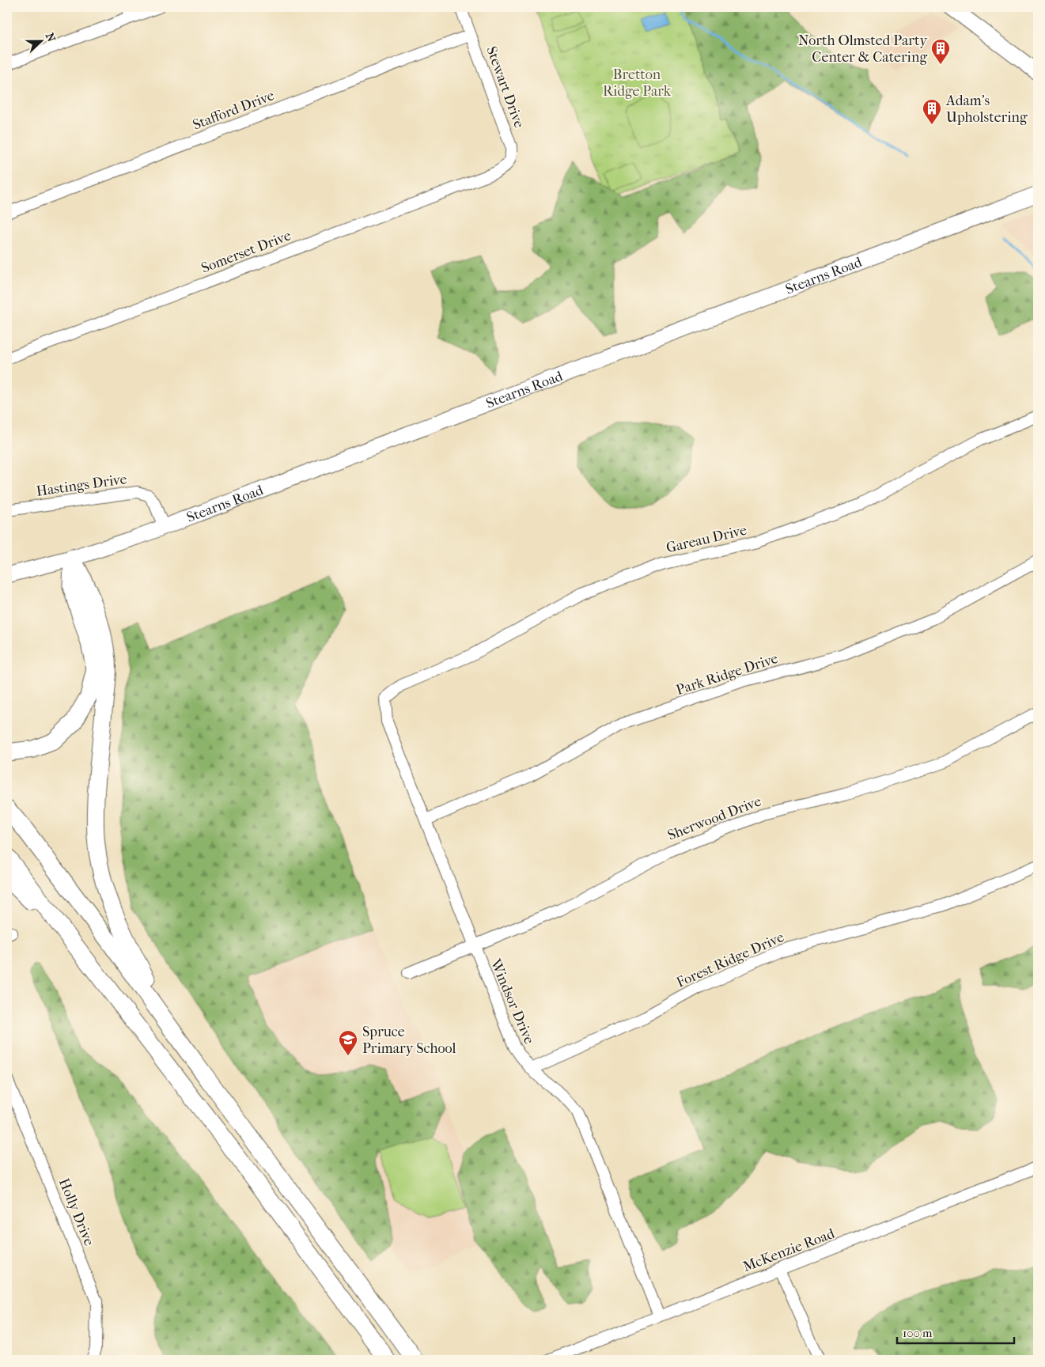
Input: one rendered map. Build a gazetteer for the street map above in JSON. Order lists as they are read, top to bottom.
{
  "streets": {
    "main road": ["Stearns Road"],
    "street": [
      "Stewart Drive",
      "Stafford Drive",
      "Somerset Drive",
      "Hastings Drive",
      "Gareau Drive",
      "Park Ridge Drive",
      "Sherwood Drive",
      "Forest Ridge Drive",
      "Windsor Drive",
      "Holly Drive",
      "McKenzie Road"
    ]
  },
  "crossings": [
    ["Stewart Drive", "Stafford Drive"],
    ["Stewart Drive", "Somerset Drive"],
    ["Stearns Road", "Hastings Drive"],
    ["Gareau Drive", "Windsor Drive"],
    ["Park Ridge Drive", "Windsor Drive"],
    ["Sherwood Drive", "Windsor Drive"],
    ["Forest Ridge Drive", "Windsor Drive"],
    ["Windsor Drive", "McKenzie Road"]
  ],
  "parks": ["Bretton Ridge Park"],
  "places": {
    "building": ["North Olmsted Party Center & Catering", "Adam's Upholstering"],
    "school or university": ["Spruce Primary School"]
  },
  "scale_bar": "100 m",
  "north": "right"
}
